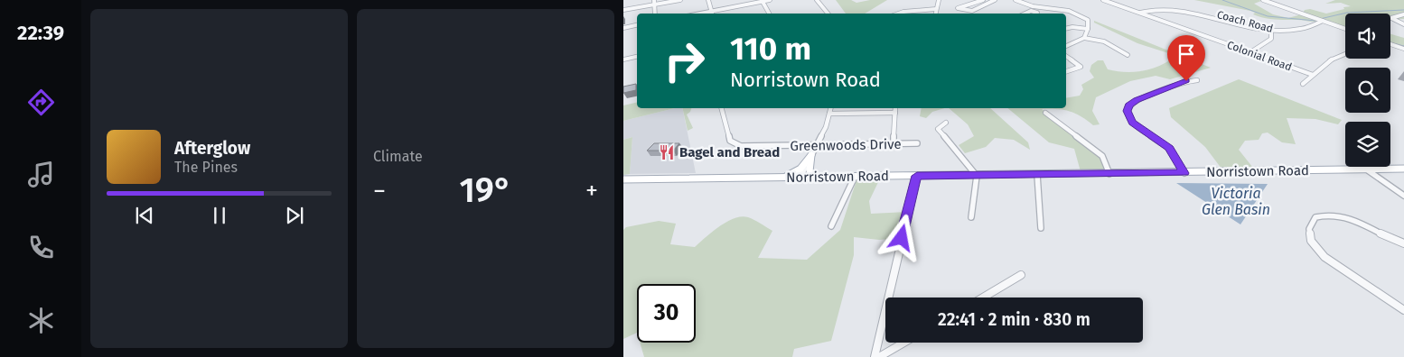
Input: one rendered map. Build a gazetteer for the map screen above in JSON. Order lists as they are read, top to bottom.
{
  "streets": {
    "main road": ["Norristown Road"],
    "street": ["Coach Road", "Colonial Road", "Greenwoods Drive"]
  },
  "water": ["Victoria Glen Basin"],
  "places": {
    "restaurant": ["Bagel and Bread"]
  },
  "page": {
    "tabs": "22:39",
    "tile": "Climate",
    "turn": ["110 m", "Norristown Road"],
    "song": ["Afterglow", "The Pines"],
    "heat": ["−", "19°", "+"],
    "limit": "30",
    "trip": "22:41 · 2 min · 830 m"
  }
}
